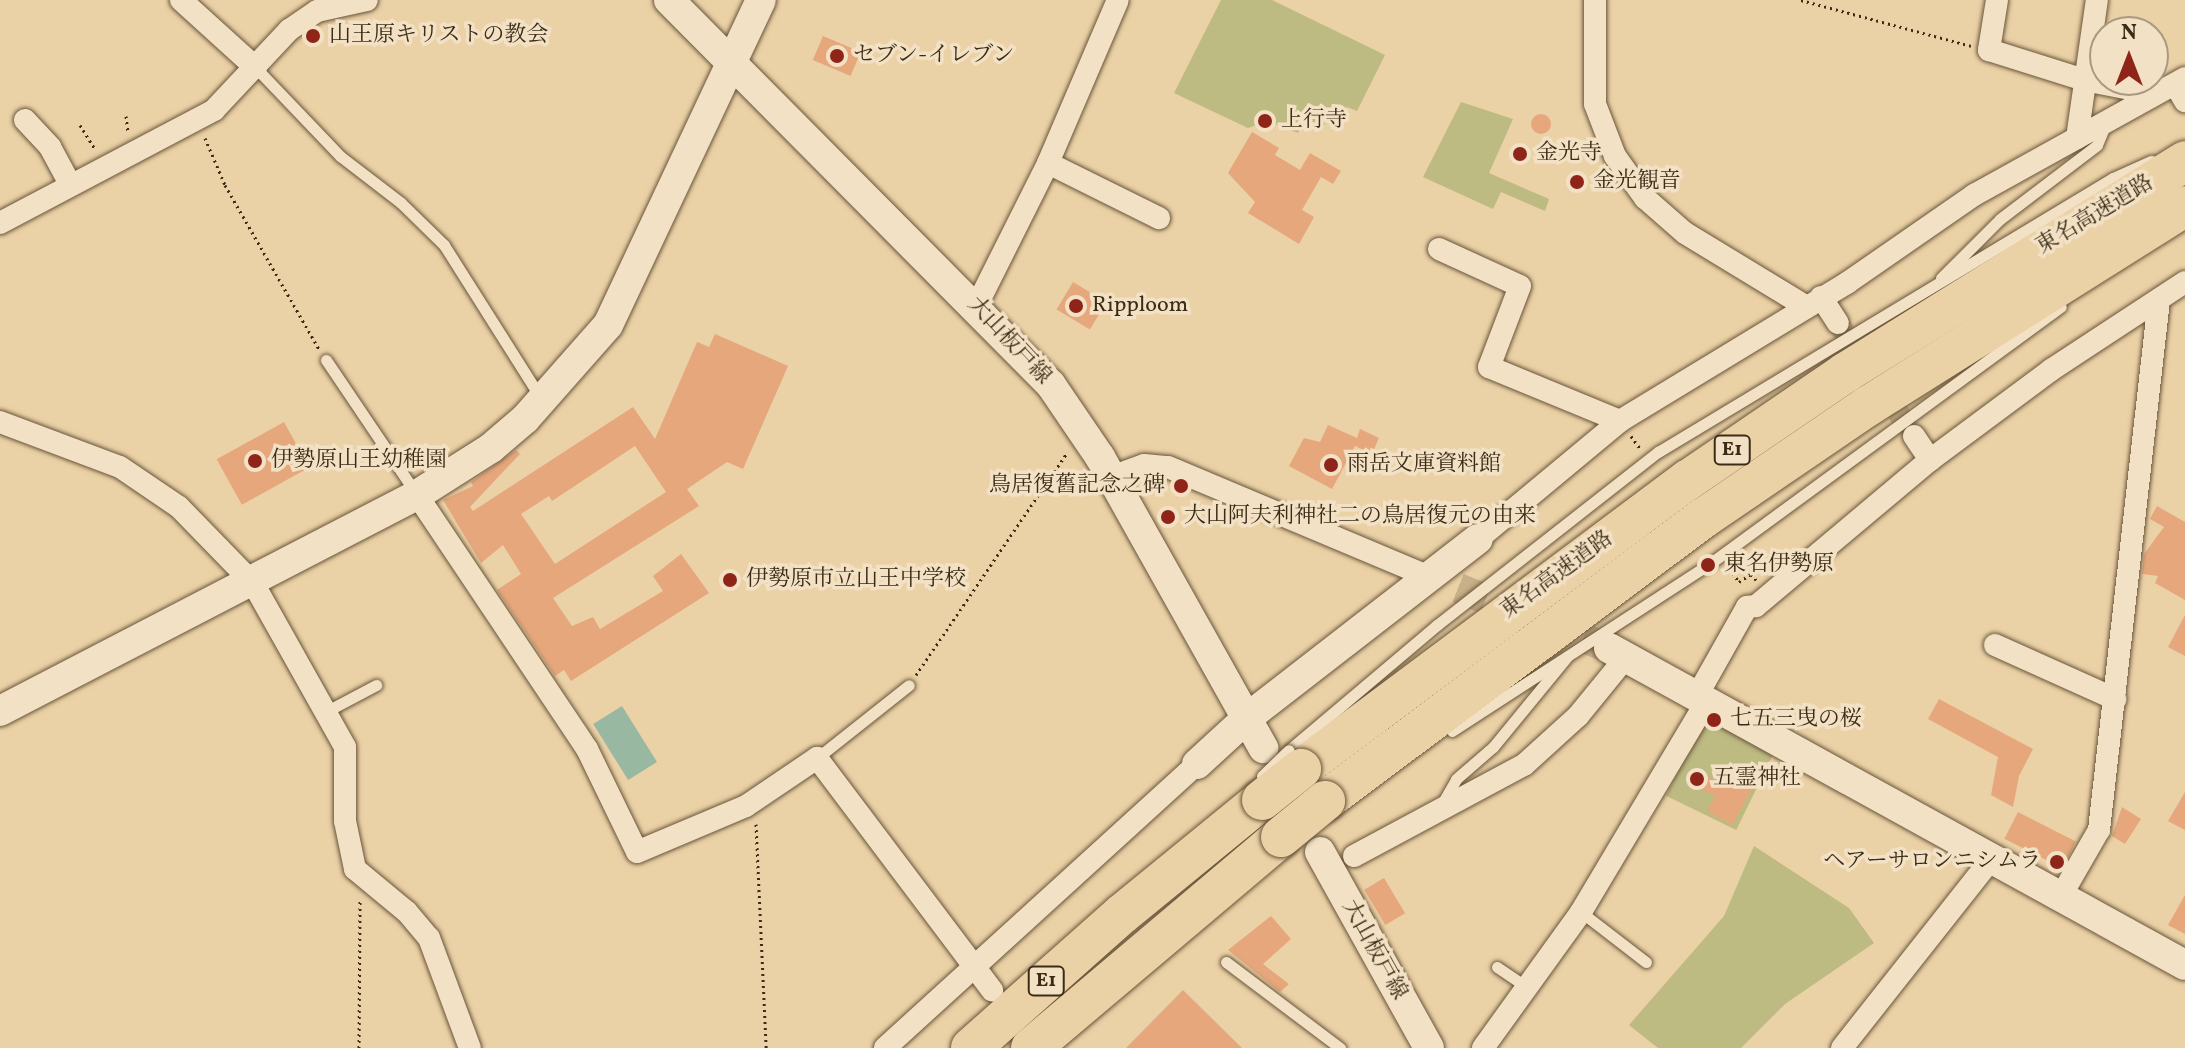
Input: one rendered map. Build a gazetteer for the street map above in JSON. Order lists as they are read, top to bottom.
{
  "streets": {
    "highway": ["東名高速道路", "E1"],
    "street": ["大山板戸線"]
  },
  "crossings": [
    ["東名高速道路", "大山板戸線"]
  ],
  "places": [
    "山王原キリストの教会",
    "セブン-イレブン",
    "上行寺",
    "金光寺",
    "金光観音",
    "Ripploom",
    "伊勢原山王幼稚園",
    "雨岳文庫資料館",
    "鳥居復舊記念之碑",
    "大山阿夫利神社二の鳥居復元の由来",
    "東名伊勢原",
    "伊勢原市立山王中学校",
    "七五三曳の桜",
    "五霊神社",
    "ヘアーサロンニシムラ"
  ],
  "north": "top"
}
